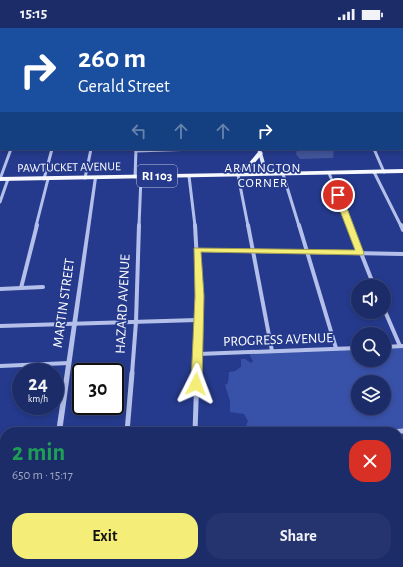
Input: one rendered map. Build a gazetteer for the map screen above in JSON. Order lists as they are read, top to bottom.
{
  "streets": {
    "main road": ["PAWTUCKET AVENUE", "RI 103"],
    "street": ["MARTIN STREET", "HAZARD AVENUE", "PROGRESS AVENUE"]
  },
  "crossings": [
    ["PAWTUCKET AVENUE", "MARTIN STREET"],
    ["PAWTUCKET AVENUE", "HAZARD AVENUE"]
  ],
  "districts": ["ARMINGTON CORNER"],
  "page": {
    "status": "15:15",
    "turn": ["260 m", "Gerald Street"],
    "speed": "24 km/h",
    "limit": "30",
    "heading": ["2 min", "650 m · 15:17"],
    "buttons": ["Exit", "Share"]
  }
}
